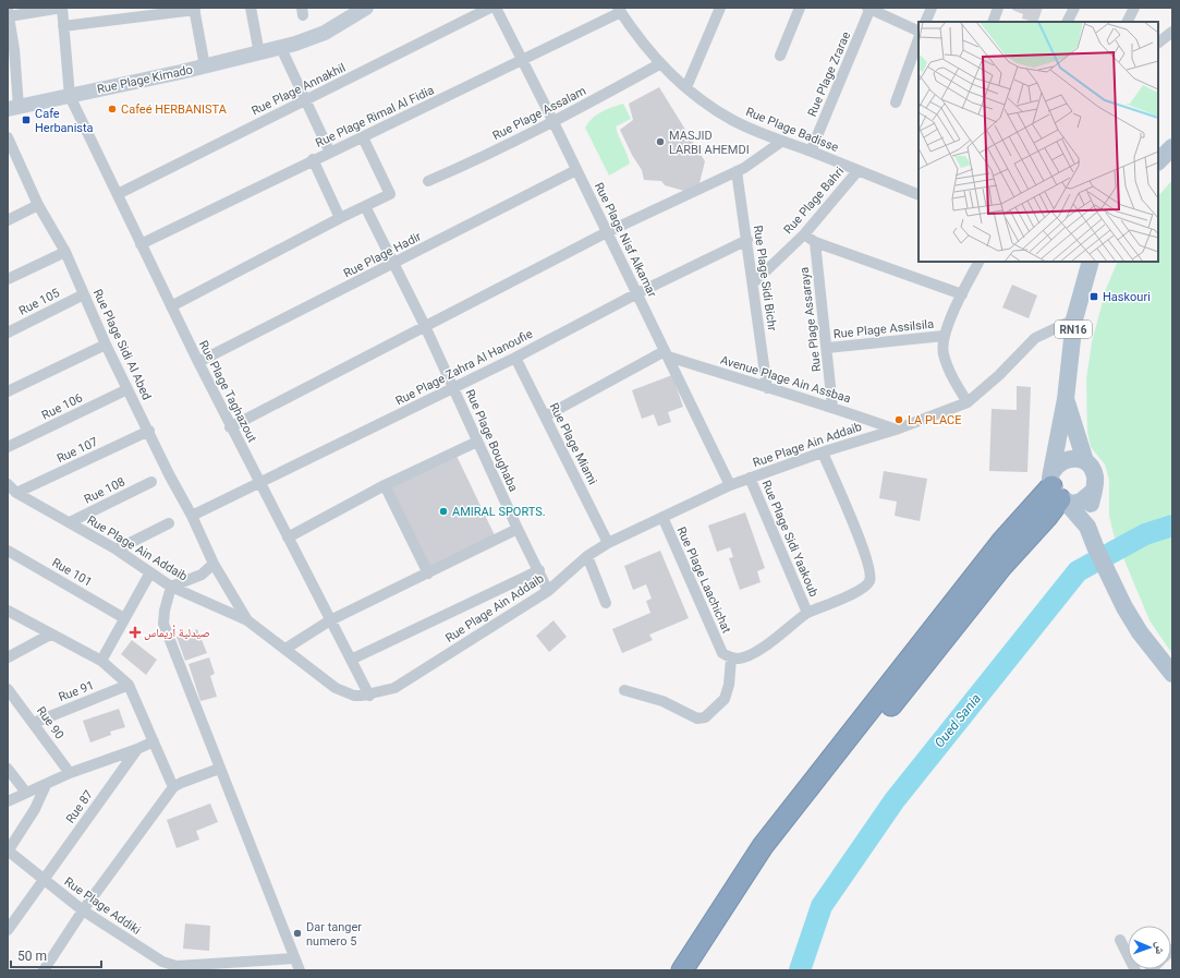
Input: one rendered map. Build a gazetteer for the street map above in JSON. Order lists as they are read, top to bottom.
{
  "streets": {
    "main road": ["RN16"],
    "street": [
      "Rue Plage Zrarae",
      "Rue Plage Kimado",
      "Rue Plage Annakhil",
      "Rue Plage Assalam",
      "Rue Plage Rimal Al Fidia",
      "Rue Plage Badisse",
      "Rue Plage Bahri",
      "Rue Plage Nisf Alkamar",
      "Rue Plage Hadir",
      "Rue Plage Sidi Bichr",
      "Rue 105",
      "Rue Plage Assaraya",
      "Rue Plage Assilsila",
      "Rue Plage Sidi Al Abed",
      "Rue Plage Zahra Al Hanoufie",
      "Avenue Plage Ain Assbaa",
      "Rue Plage Taghazout",
      "Rue 106",
      "Rue Plage Boughaba",
      "Rue Plage Miami",
      "Rue Plage Ain Addaib",
      "Rue 107",
      "Rue 108",
      "Rue Plage Sidi Yaakoub",
      "Rue 101",
      "Rue Plage Laachichat",
      "Rue 91",
      "Rue 90",
      "Rue 87",
      "Rue Plage Addiki"
    ]
  },
  "crossings": [
    ["Rue Plage Zrarae", "Rue Plage Badisse"],
    ["Rue Plage Kimado", "Rue Plage Taghazout"],
    ["Rue Plage Annakhil", "Rue Plage Taghazout"],
    ["Rue Plage Assalam", "Rue Plage Badisse"],
    ["Rue Plage Assalam", "Rue Plage Nisf Alkamar"],
    ["Rue Plage Rimal Al Fidia", "Rue Plage Badisse"],
    ["Rue Plage Rimal Al Fidia", "Rue Plage Nisf Alkamar"],
    ["Rue Plage Rimal Al Fidia", "Rue Plage Taghazout"],
    ["Rue Plage Badisse", "Rue Plage Bahri"],
    ["Rue Plage Bahri", "Rue Plage Sidi Bichr"],
    ["Rue Plage Nisf Alkamar", "Rue Plage Hadir"],
    ["Rue Plage Nisf Alkamar", "Rue Plage Zahra Al Hanoufie"],
    ["Rue Plage Nisf Alkamar", "Avenue Plage Ain Assbaa"],
    ["Rue Plage Nisf Alkamar", "Rue Plage Ain Addaib"],
    ["Rue Plage Hadir", "Rue Plage Taghazout"],
    ["Rue Plage Hadir", "Rue Plage Boughaba"],
    ["Rue Plage Sidi Bichr", "Rue Plage Zahra Al Hanoufie"],
    ["Rue Plage Sidi Bichr", "Avenue Plage Ain Assbaa"],
    ["Rue 105", "Rue Plage Sidi Al Abed"],
    ["Rue Plage Assaraya", "Rue Plage Assilsila"],
    ["Rue Plage Assaraya", "Avenue Plage Ain Assbaa"],
    ["Rue Plage Assilsila", "Rue Plage Ain Addaib"],
    ["RN16", "Rue Plage Ain Addaib"],
    ["Rue Plage Sidi Al Abed", "Rue Plage Zahra Al Hanoufie"],
    ["Rue Plage Sidi Al Abed", "Rue 106"],
    ["Rue Plage Sidi Al Abed", "Rue Plage Ain Addaib"],
    ["Rue Plage Sidi Al Abed", "Rue 107"],
    ["Rue Plage Zahra Al Hanoufie", "Rue Plage Taghazout"],
    ["Rue Plage Zahra Al Hanoufie", "Rue Plage Boughaba"],
    ["Rue Plage Zahra Al Hanoufie", "Rue Plage Miami"],
    ["Avenue Plage Ain Assbaa", "Rue Plage Ain Addaib"],
    ["Rue Plage Taghazout", "Rue Plage Ain Addaib"],
    ["Rue Plage Boughaba", "Rue Plage Ain Addaib"],
    ["Rue Plage Miami", "Rue Plage Ain Addaib"],
    ["Rue Plage Ain Addaib", "Rue 107"],
    ["Rue Plage Ain Addaib", "Rue 108"],
    ["Rue Plage Ain Addaib", "Rue Plage Sidi Yaakoub"],
    ["Rue Plage Ain Addaib", "Rue Plage Laachichat"],
    ["Rue Plage Sidi Yaakoub", "Rue Plage Laachichat"],
    ["Rue 91", "Rue 90"],
    ["Rue 87", "Rue Plage Addiki"]
  ],
  "water": ["Oued Sania"],
  "places": {
    "other": [
      "Cafeé HERBANISTA",
      "MASJID LARBI AHEMDI",
      "LA PLACE",
      "AMIRAL SPORTS.",
      "Dar tanger numero 5"
    ],
    "transit": ["Cafe Herbanista", "Haskouri"],
    "health": ["صيدلية أريماس"]
  },
  "scale_bar": "50 m",
  "north": "right"
}
